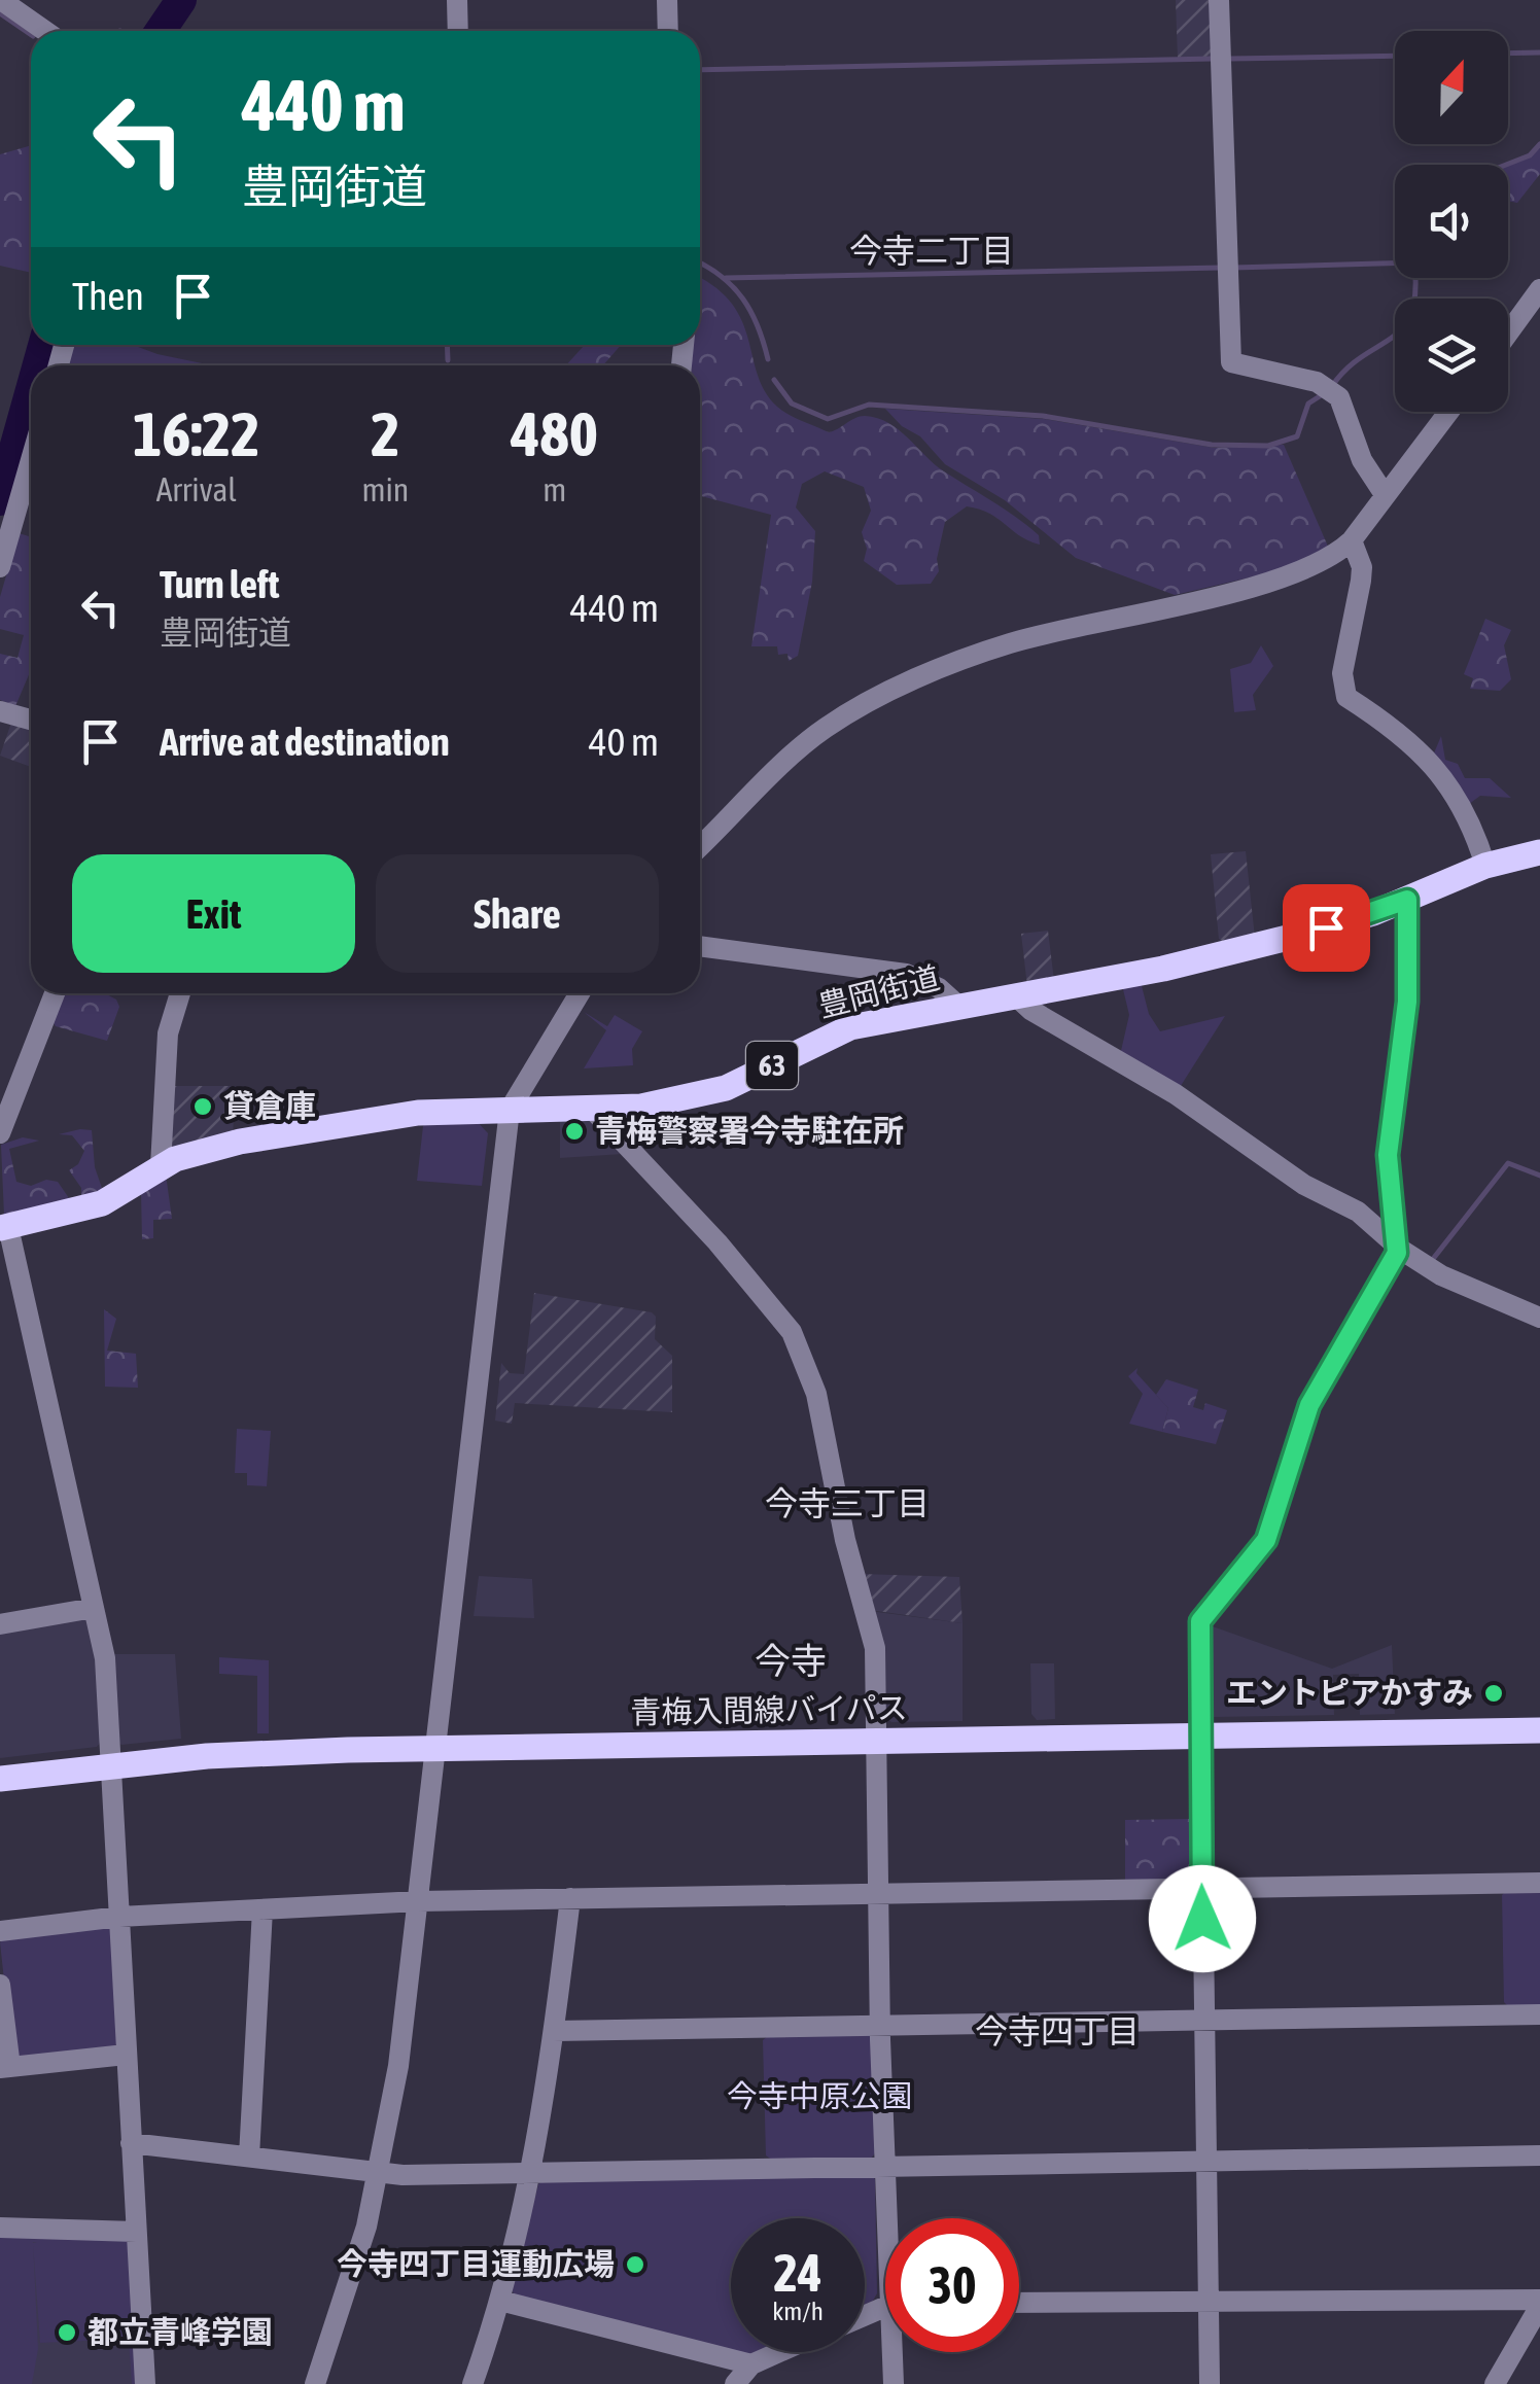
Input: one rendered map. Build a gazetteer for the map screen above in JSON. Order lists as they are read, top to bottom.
{
  "streets": {
    "main road": ["豊岡街道", "63", "青梅入間線バイパス"]
  },
  "districts": [
    "今寺二丁目",
    "今寺三丁目",
    "今寺",
    "今寺四丁目"
  ],
  "parks": ["今寺中原公園"],
  "places": [
    "貸倉庫",
    "青梅警察署今寺駐在所",
    "エントピアかすみ",
    "今寺四丁目運動広場",
    "都立青峰学園"
  ],
  "north": "top",
  "page": {
    "turn": ["440 m", "豊岡街道"],
    "then": "Then",
    "eta": [
      "16:22",
      "Arrival",
      "2",
      "min",
      "480",
      "m"
    ],
    "list": [
      {
        "name": "Turn left",
        "note": "豊岡街道",
        "value": "440 m"
      },
      {
        "name": "Arrive at destination",
        "value": "40 m"
      }
    ],
    "buttons": ["Exit", "Share"],
    "speed": "24 km/h",
    "limit": "30"
  }
}
